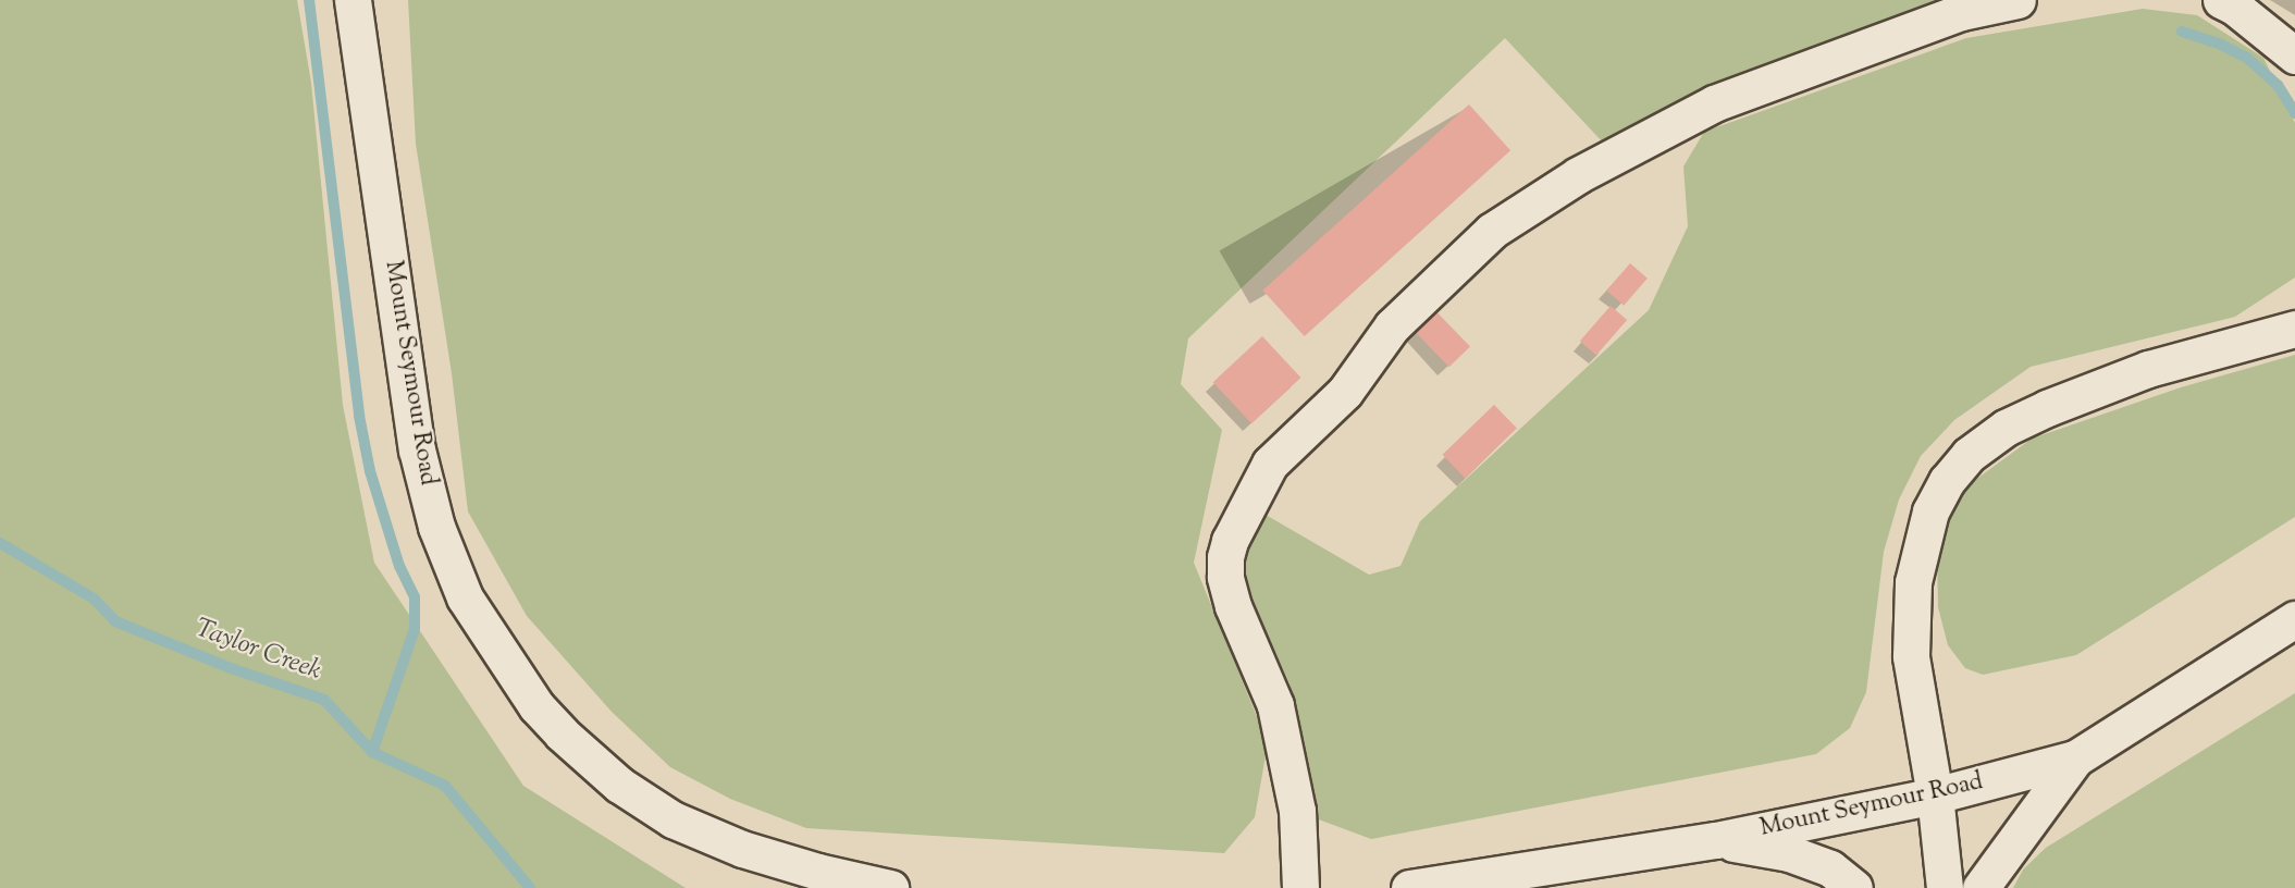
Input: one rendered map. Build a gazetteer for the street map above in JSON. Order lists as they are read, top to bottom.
{
  "streets": {
    "street": ["Mount Seymour Road"]
  },
  "water": ["Taylor Creek"]
}
